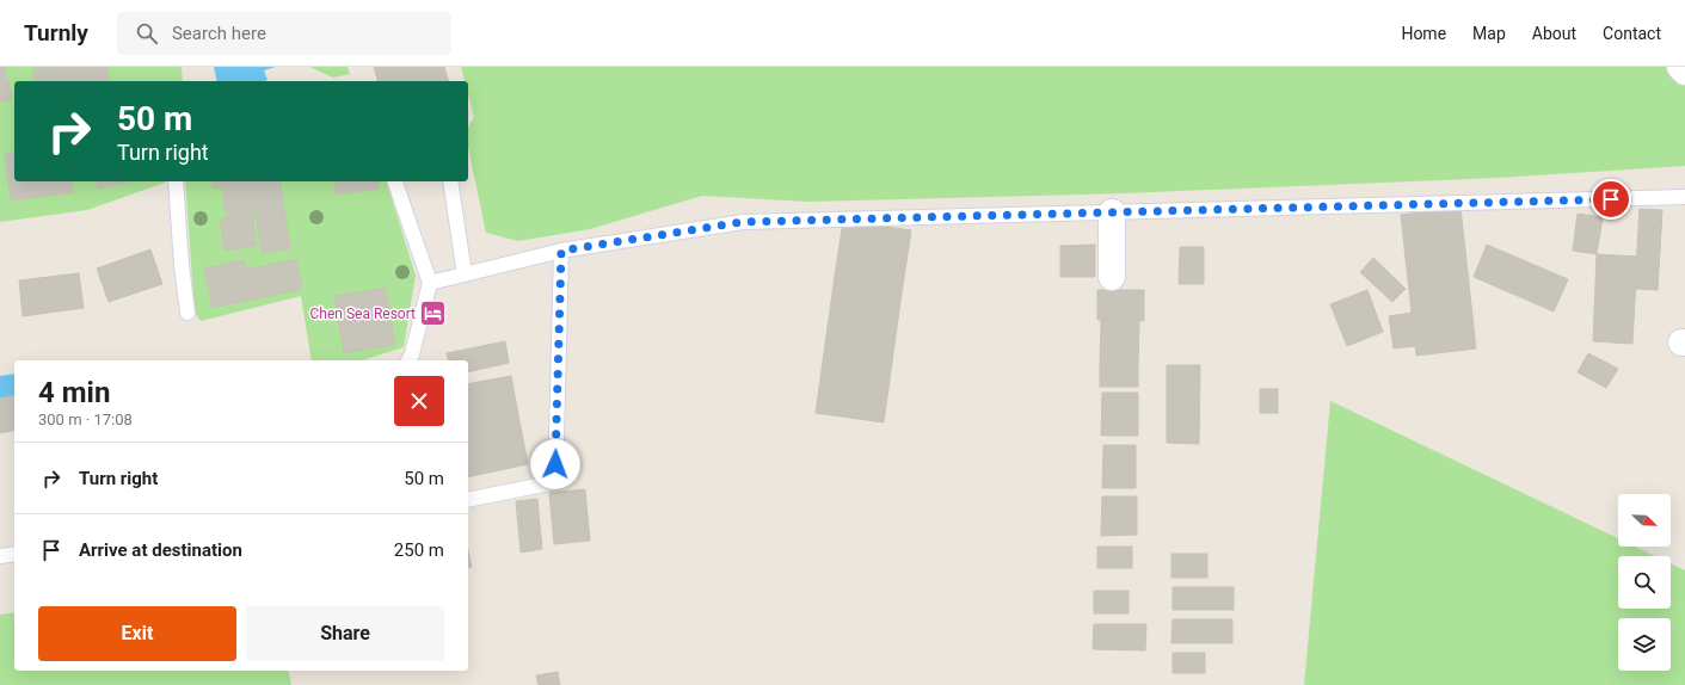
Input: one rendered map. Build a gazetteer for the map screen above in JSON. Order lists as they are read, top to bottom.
{
  "places": {
    "hotel": ["Chen Sea Resort"]
  },
  "north": "bottom right",
  "page": {
    "header": "Turnly",
    "search": "Search here",
    "nav": [
      "Home",
      "Map",
      "About",
      "Contact"
    ],
    "turn": ["50 m", "Turn right"],
    "heading": ["4 min", "300 m · 17:08"],
    "list": [
      {
        "name": "Turn right",
        "value": "50 m"
      },
      {
        "name": "Arrive at destination",
        "value": "250 m"
      }
    ],
    "buttons": ["Exit", "Share"]
  }
}
